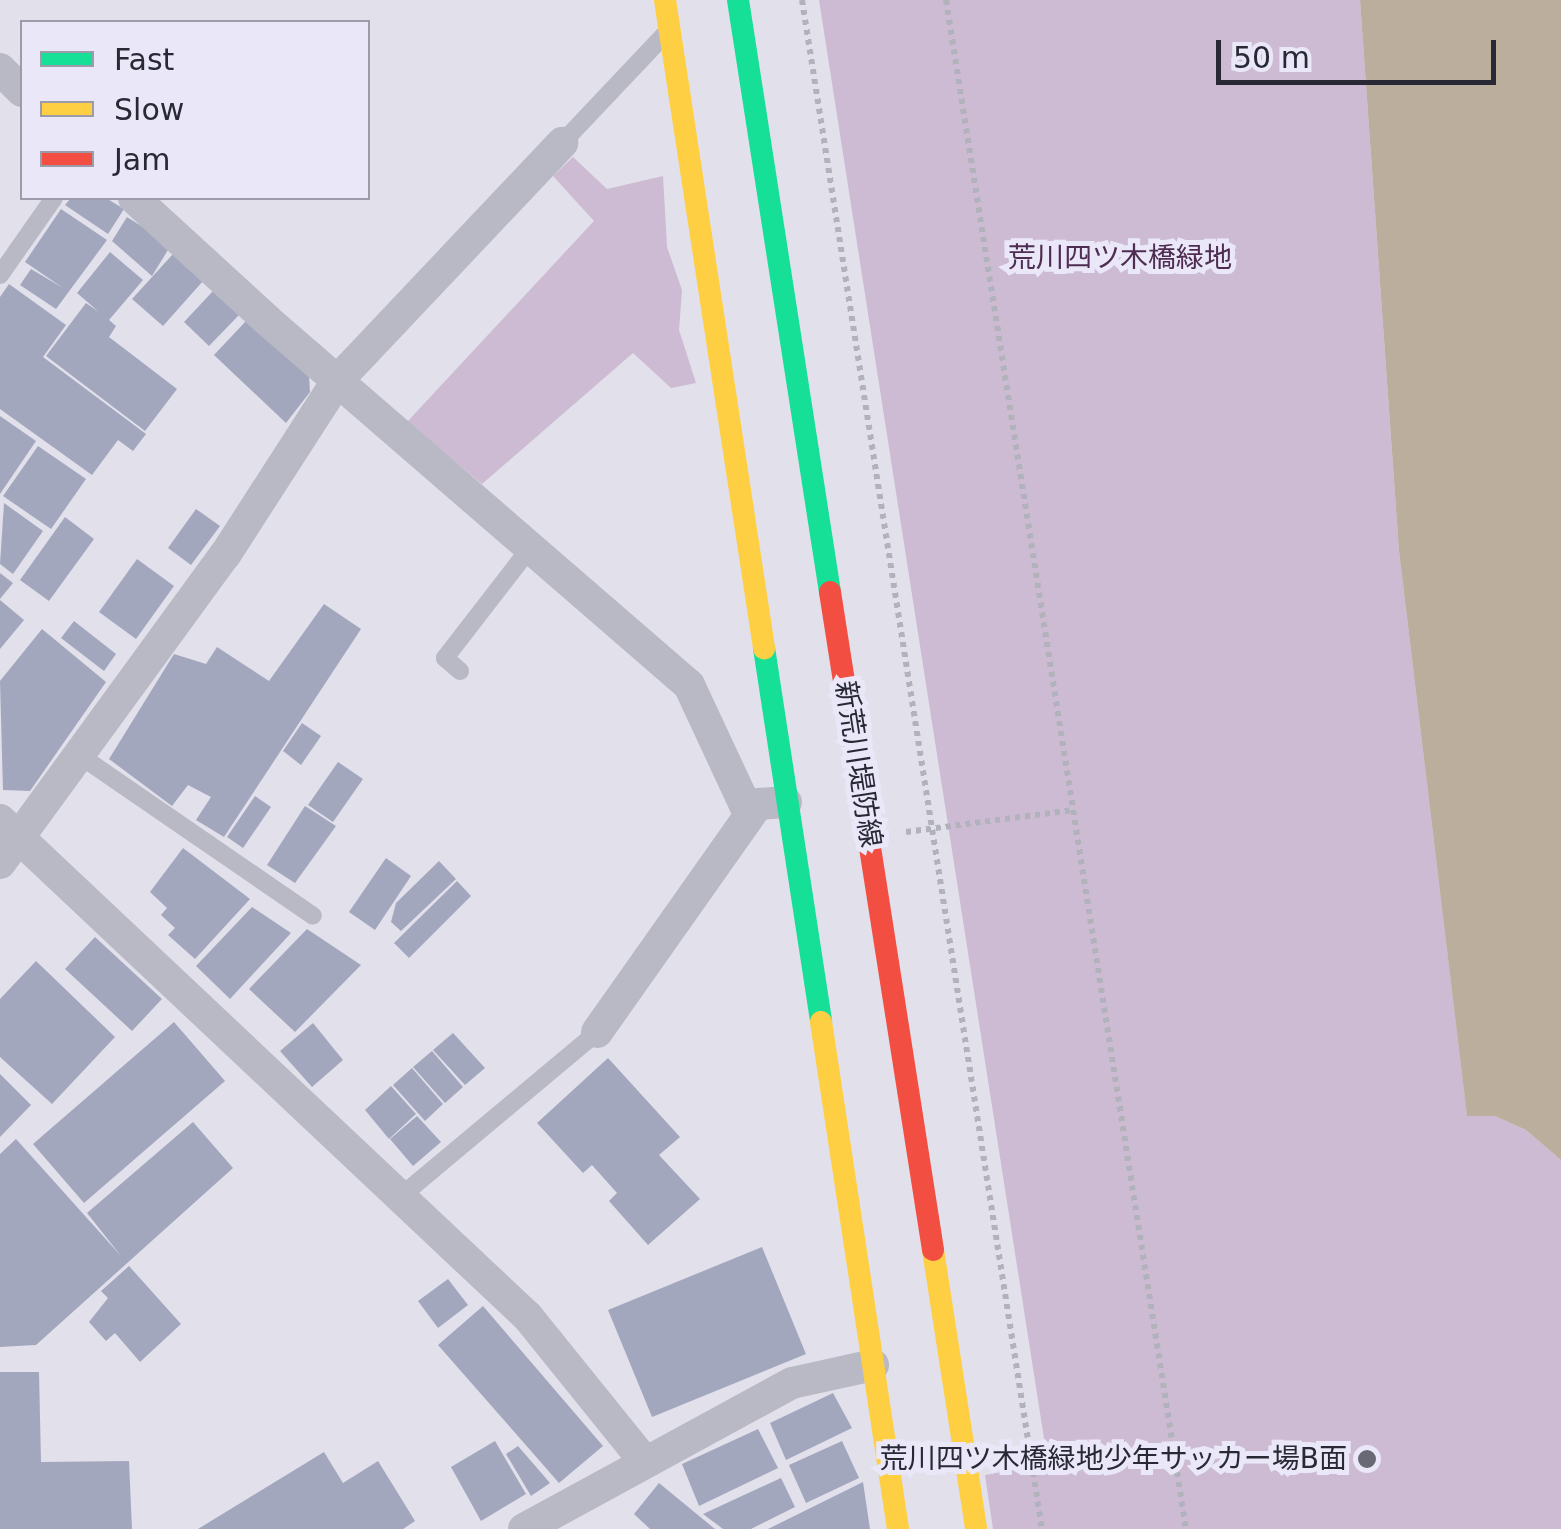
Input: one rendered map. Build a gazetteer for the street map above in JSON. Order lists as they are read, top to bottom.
{
  "streets": {
    "main road": ["新荒川堤防線"]
  },
  "parks": ["荒川四ツ木橋緑地"],
  "places": ["荒川四ツ木橋緑地少年サッカー場B面"],
  "legend": ["Fast", "Slow", "Jam"],
  "scale_bar": "50 m"
}
